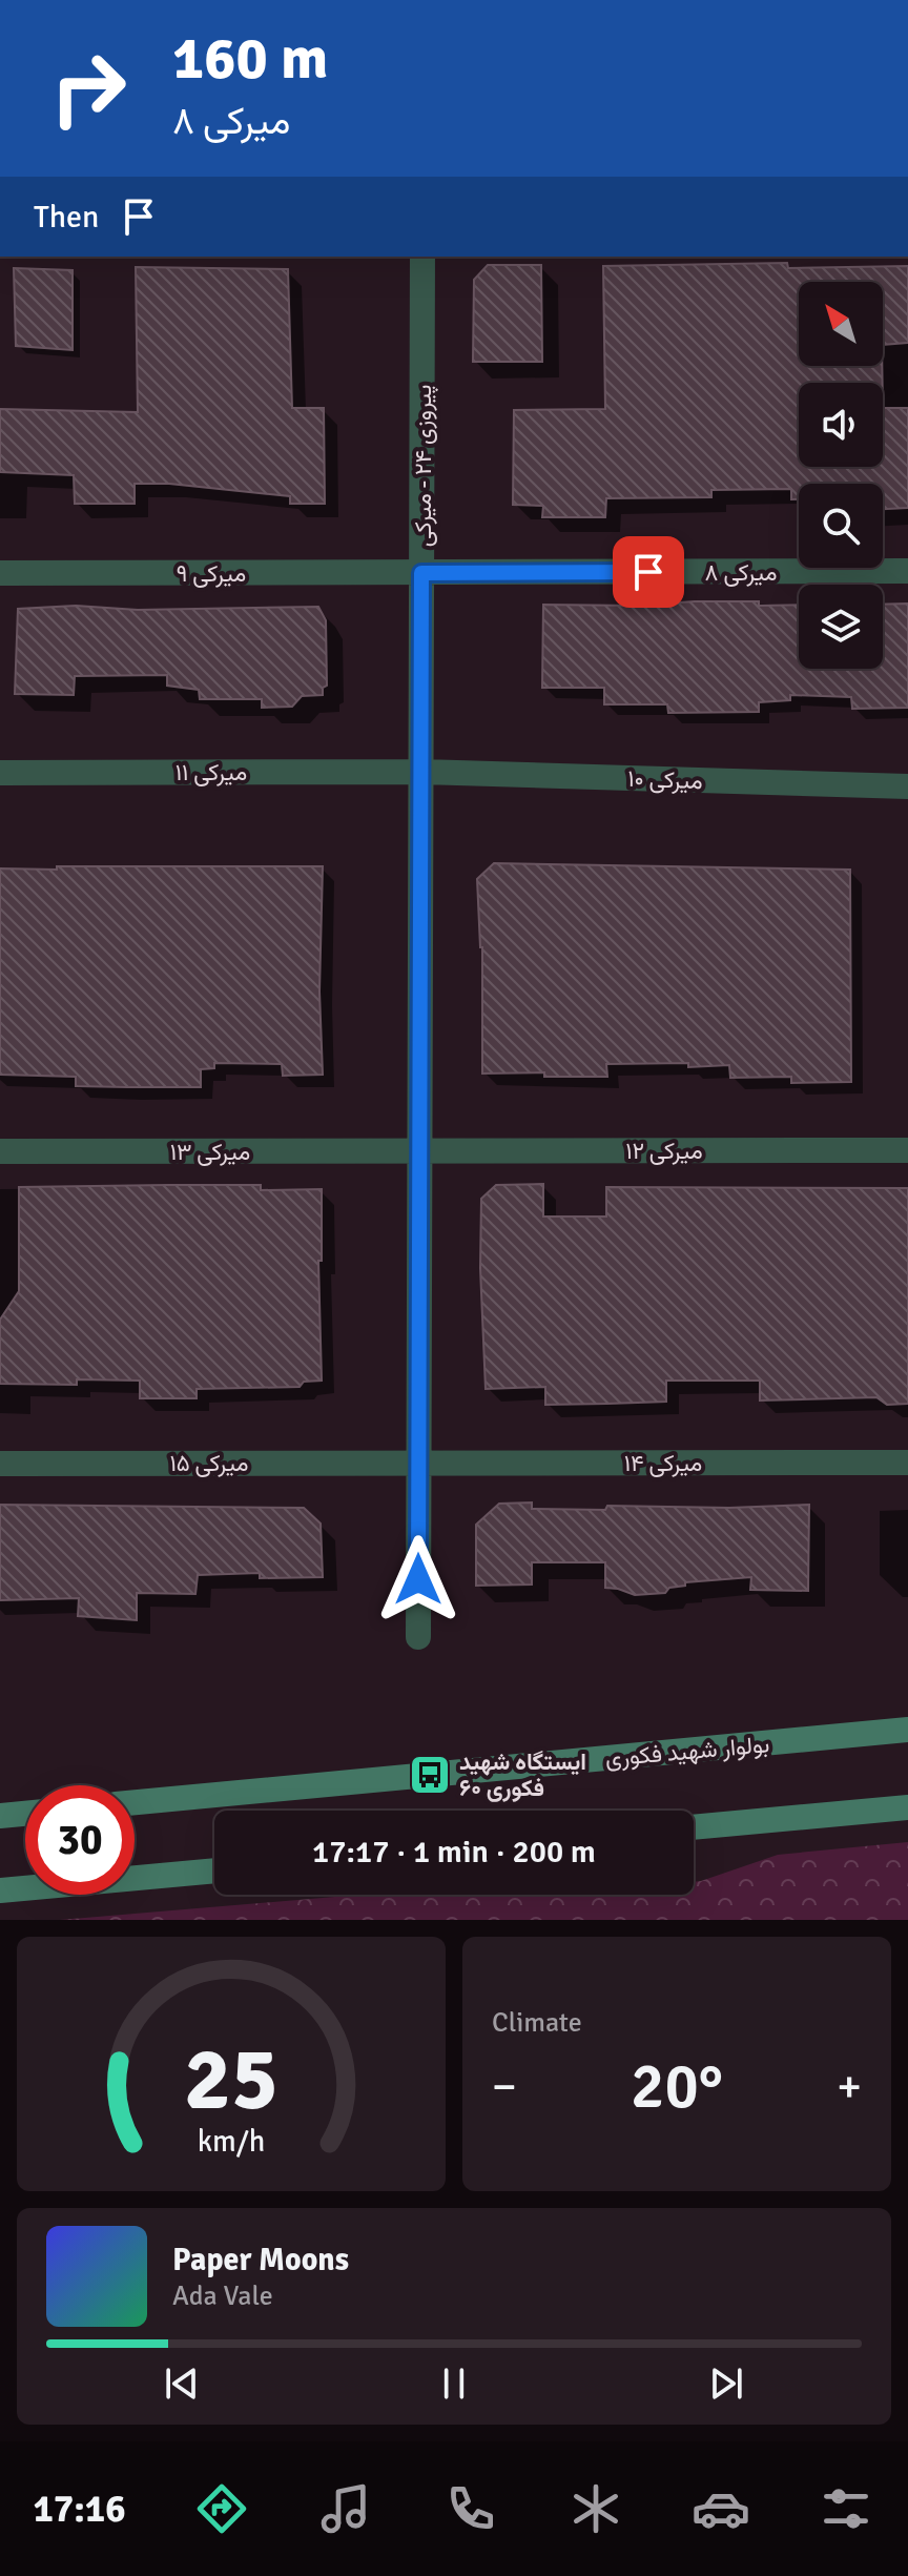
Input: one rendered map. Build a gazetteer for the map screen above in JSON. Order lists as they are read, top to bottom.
{
  "streets": {
    "main road": ["بولوار شهید فکوری"],
    "street": [
      "پیروزی ۲۴ - میرکی",
      "میرکی ۸",
      "میرکی ۹",
      "میرکی ۱۱",
      "میرکی ۱۰",
      "میرکی ۱۲",
      "میرکی ۱۳",
      "میرکی ۱۵",
      "میرکی ۱۴"
    ]
  },
  "crossings": [
    ["پیروزی ۲۴ - میرکی", "میرکی ۸"],
    ["پیروزی ۲۴ - میرکی", "میرکی ۹"],
    ["پیروزی ۲۴ - میرکی", "میرکی ۱۱"],
    ["پیروزی ۲۴ - میرکی", "میرکی ۱۰"],
    ["پیروزی ۲۴ - میرکی", "میرکی ۱۲"],
    ["پیروزی ۲۴ - میرکی", "میرکی ۱۳"],
    ["پیروزی ۲۴ - میرکی", "میرکی ۱۵"],
    ["پیروزی ۲۴ - میرکی", "میرکی ۱۴"],
    ["میرکی ۸", "میرکی ۹"],
    ["میرکی ۱۱", "میرکی ۱۰"],
    ["میرکی ۱۲", "میرکی ۱۳"],
    ["میرکی ۱۵", "میرکی ۱۴"]
  ],
  "places": {
    "bus stop": ["ایستگاه شهید فکوری ۶۰"]
  },
  "north": "top left",
  "page": {
    "turn": ["160 m", "میرکی ۸"],
    "then": "Then",
    "limit": "30",
    "trip": "17:17 · 1 min · 200 m",
    "tile": "Climate",
    "heat": ["−", "20°", "+"],
    "song": ["Paper Moons", "Ada Vale"],
    "tabs": "17:16",
    "gauge": ["25", "km/h"]
  }
}
